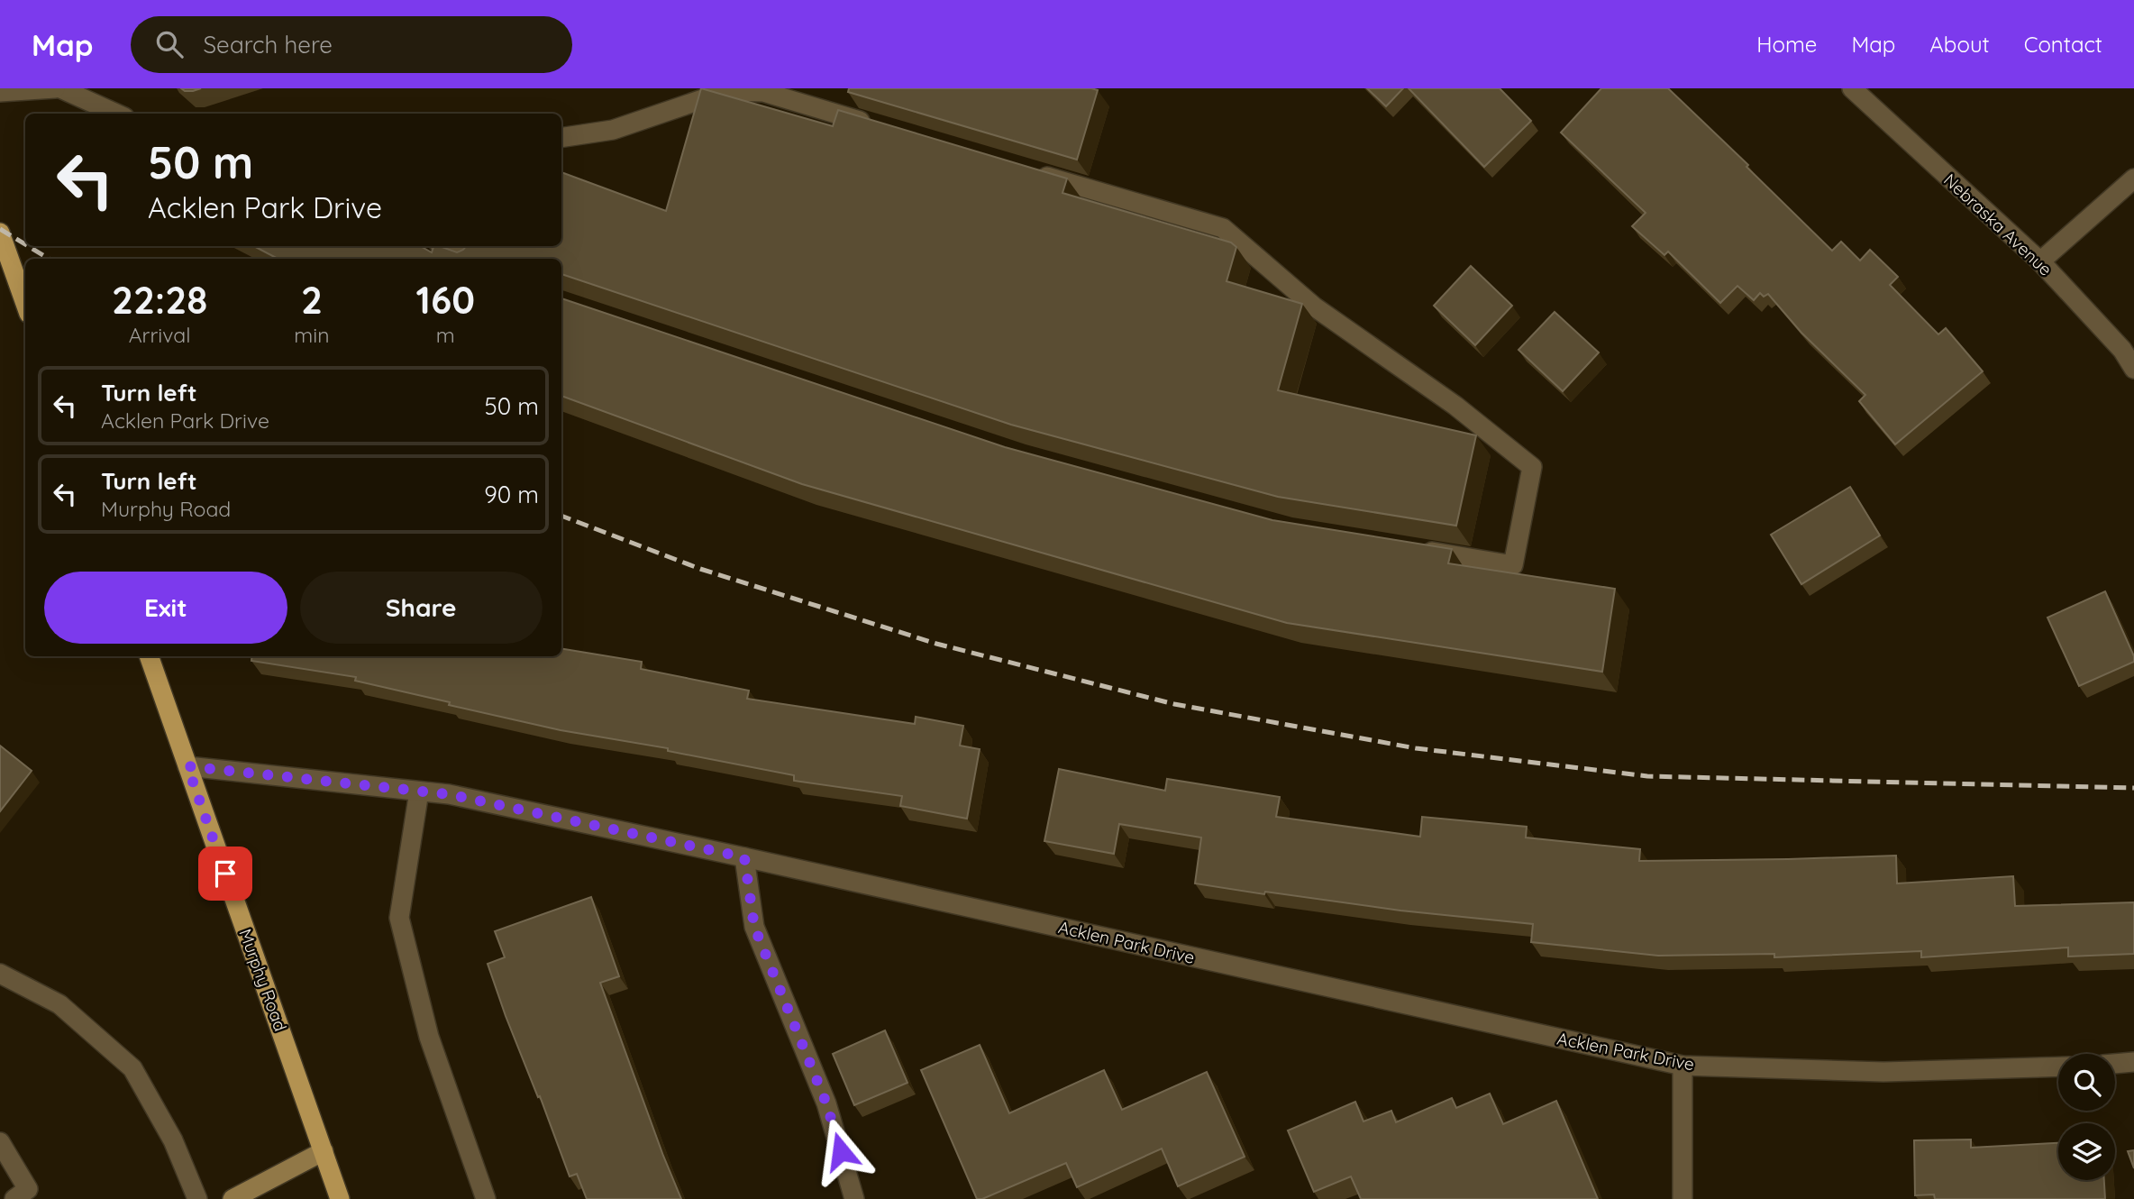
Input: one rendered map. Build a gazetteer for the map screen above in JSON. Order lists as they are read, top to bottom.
{
  "streets": {
    "main road": ["Murphy Road"],
    "street": ["Nebraska Avenue", "Acklen Park Drive"]
  },
  "crossings": [
    ["Acklen Park Drive", "Murphy Road"]
  ],
  "page": {
    "header": "Map",
    "search": "Search here",
    "nav": [
      "Home",
      "Map",
      "About",
      "Contact"
    ],
    "turn": ["50 m", "Acklen Park Drive"],
    "eta": [
      "22:28",
      "Arrival",
      "2",
      "min",
      "160",
      "m"
    ],
    "list": [
      {
        "name": "Turn left",
        "note": "Acklen Park Drive",
        "value": "50 m"
      },
      {
        "name": "Turn left",
        "note": "Murphy Road",
        "value": "90 m"
      }
    ],
    "buttons": ["Exit", "Share"]
  }
}
